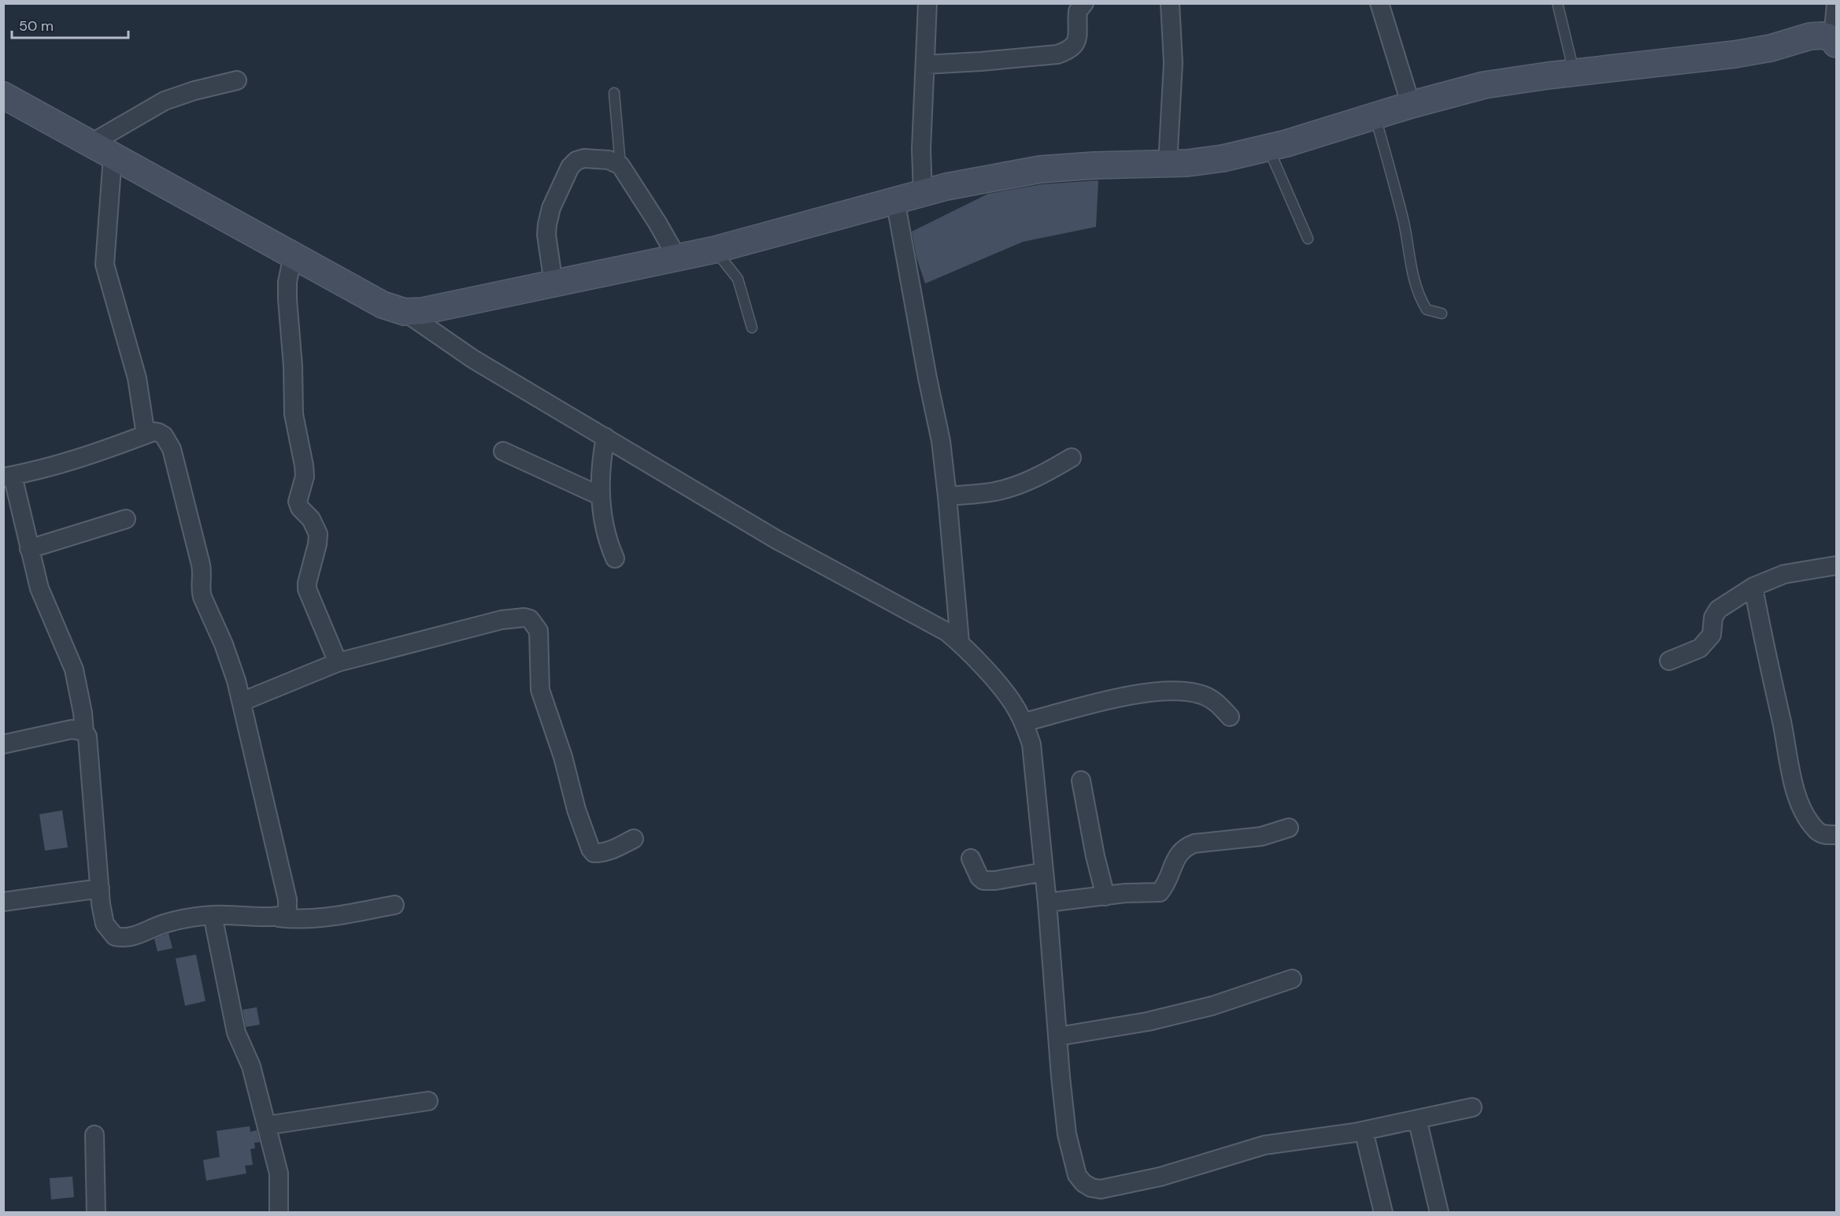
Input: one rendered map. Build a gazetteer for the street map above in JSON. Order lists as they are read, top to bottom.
{
  "scale_bar": "50 m"
}
